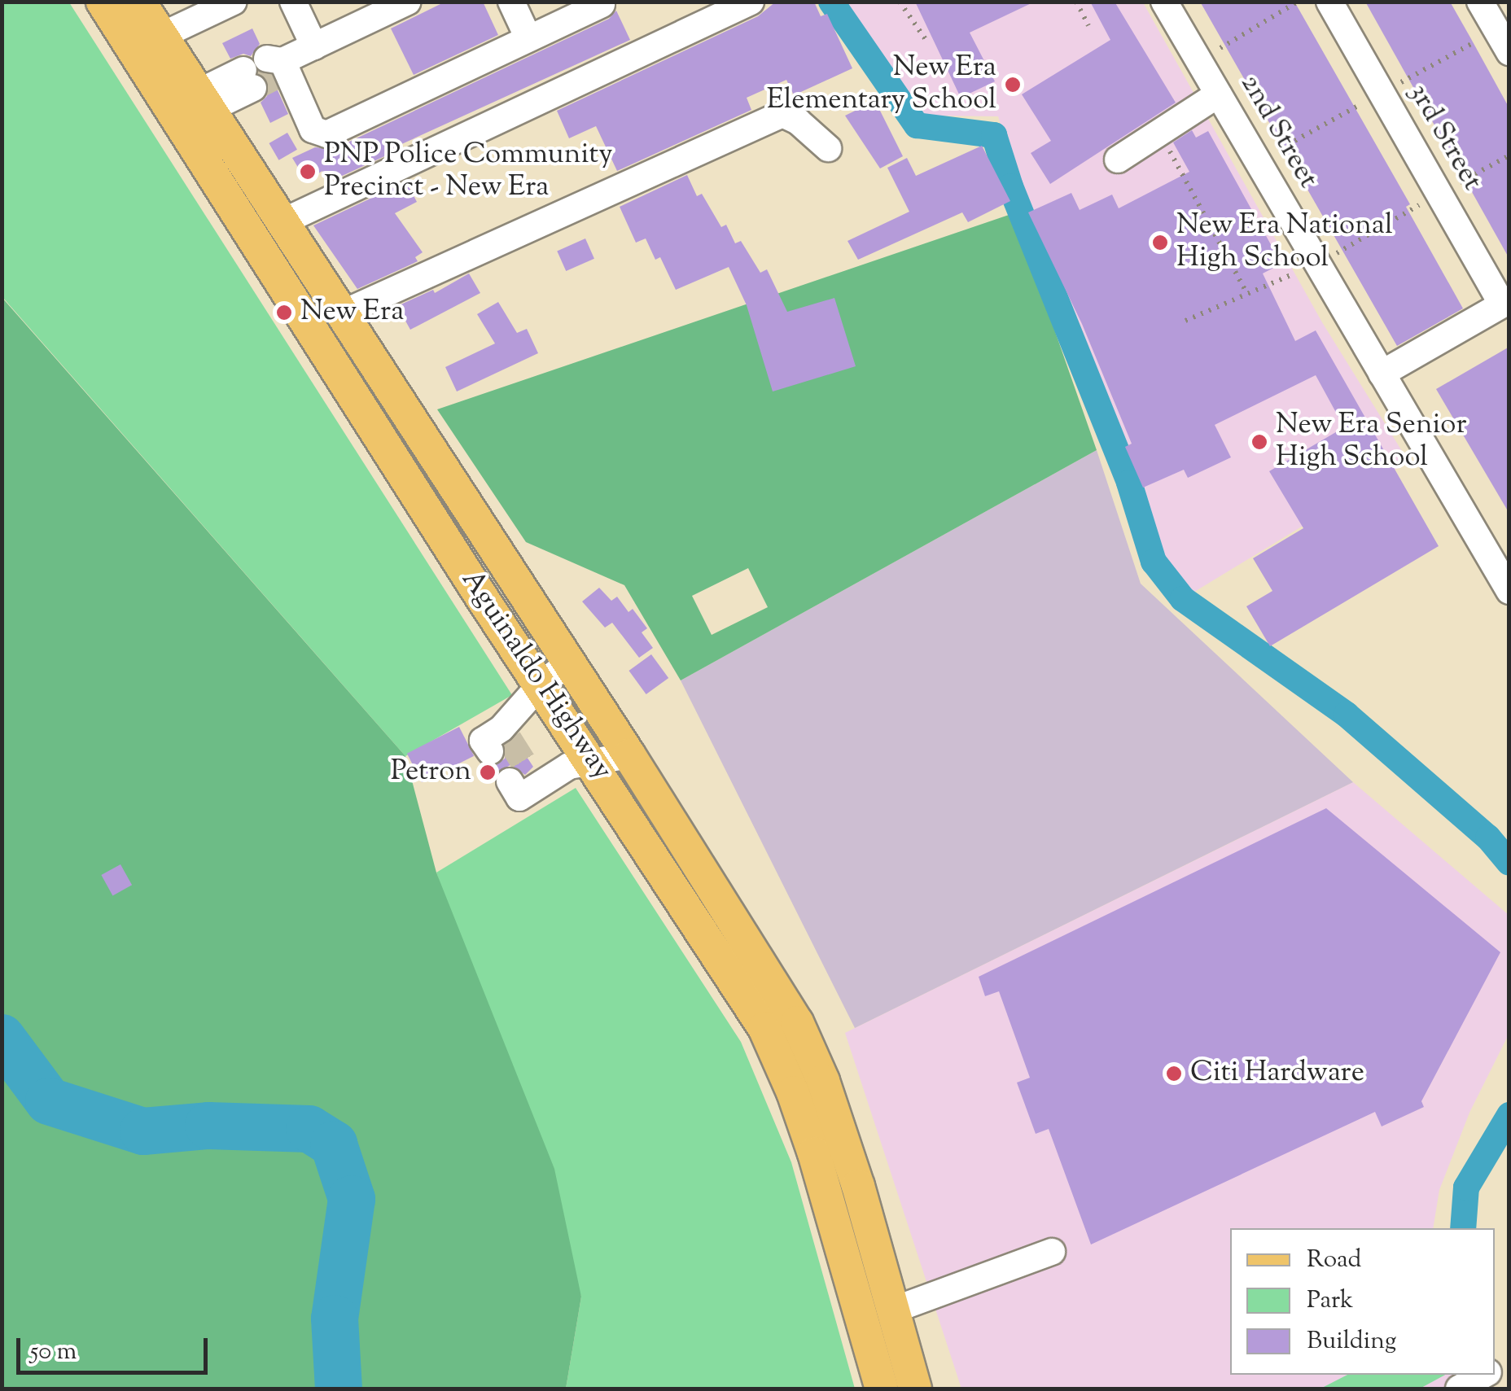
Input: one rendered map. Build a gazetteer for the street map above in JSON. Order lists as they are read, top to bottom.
{
  "streets": {
    "main road": ["Aguinaldo Highway"],
    "street": ["2nd Street", "3rd Street"]
  },
  "places": [
    "New Era Elementary School",
    "PNP Police Community Precinct - New Era",
    "New Era National High School",
    "New Era",
    "New Era Senior High School",
    "Petron",
    "Citi Hardware"
  ],
  "legend": ["Road", "Park", "Building"],
  "scale_bar": "50 m"
}
